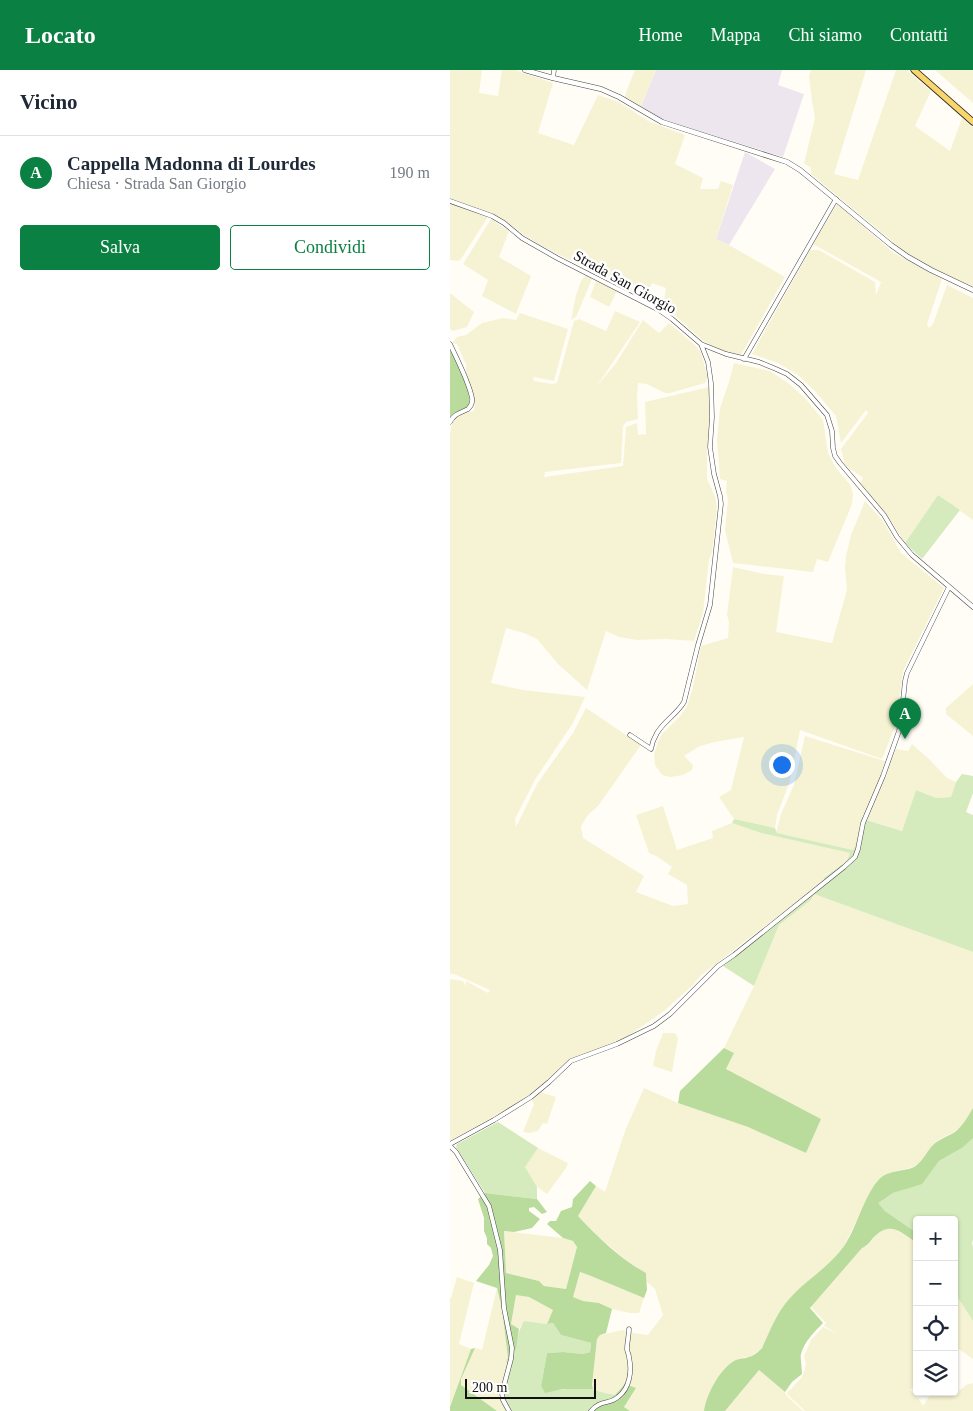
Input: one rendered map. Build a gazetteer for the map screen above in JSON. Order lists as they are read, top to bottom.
{
  "streets": {
    "street": ["Strada San Giorgio"]
  },
  "scale_bar": "200 m",
  "page": {
    "header": "Locato",
    "nav": [
      "Home",
      "Mappa",
      "Chi siamo",
      "Contatti"
    ],
    "heading": "Vicino",
    "list": [
      {
        "mark": "A",
        "name": "Cappella Madonna di Lourdes",
        "note": "Chiesa · Strada San Giorgio",
        "value": "190 m"
      }
    ],
    "buttons": ["Salva", "Condividi"],
    "pins": "A",
    "map_buttons": ["+", "−"],
    "scale": "200 m"
  }
}
